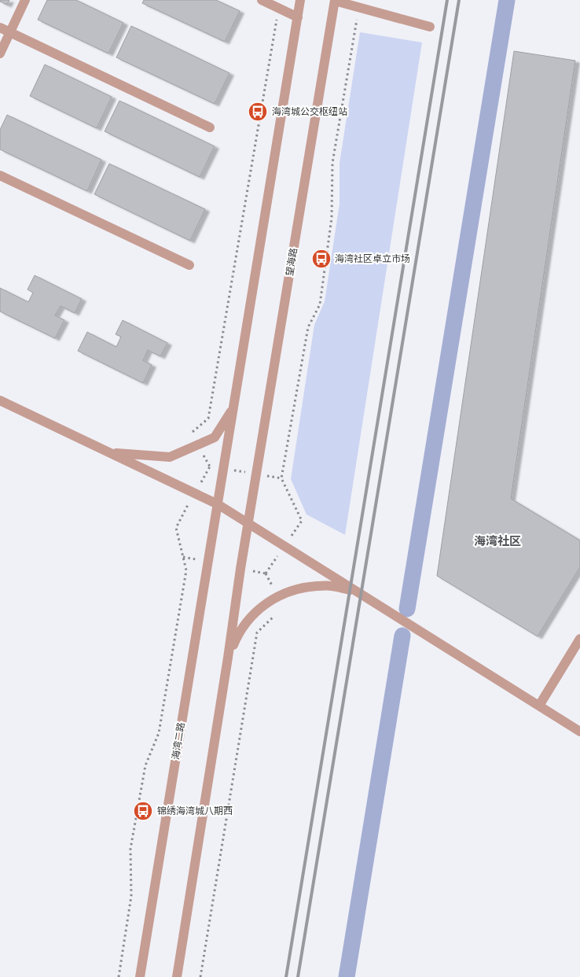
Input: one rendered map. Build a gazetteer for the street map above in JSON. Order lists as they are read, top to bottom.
{
  "streets": {
    "street": ["望海路", "海湾二路"]
  },
  "districts": ["海湾社区"],
  "places": {
    "bus stop": ["海湾城公交枢纽站", "海湾社区卓立市场", "锦绣海湾城八期西"]
  }
}
